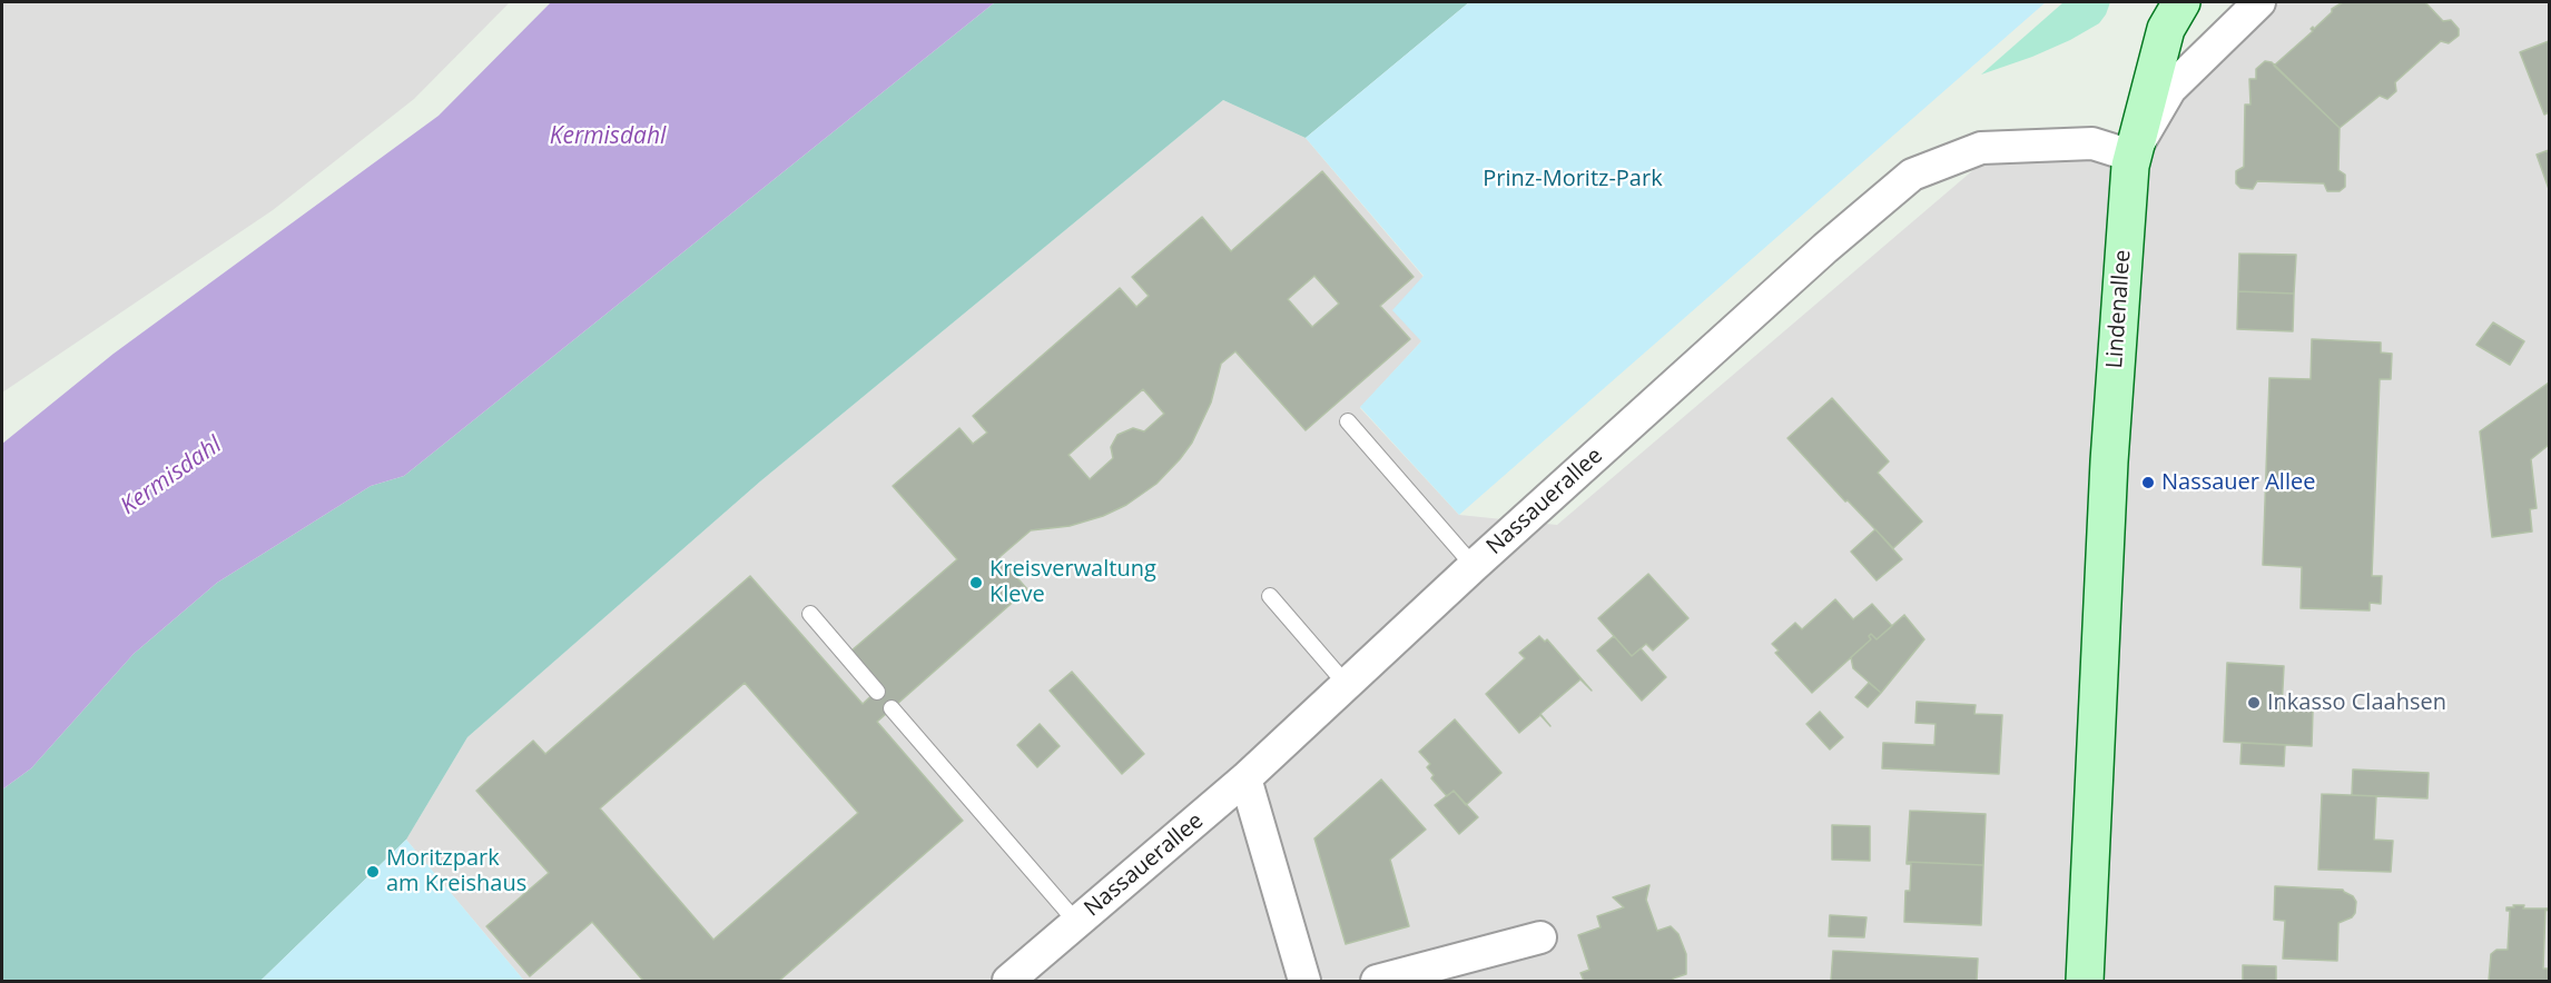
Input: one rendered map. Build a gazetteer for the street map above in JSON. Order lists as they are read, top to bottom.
{
  "streets": {
    "main road": ["Lindenallee"],
    "street": ["Nassauerallee"]
  },
  "crossings": [
    ["Lindenallee", "Nassauerallee"]
  ],
  "water": ["Kermisdahl"],
  "parks": ["Prinz-Moritz-Park"],
  "places": [
    "Nassauer Allee",
    "Kreisverwaltung Kleve",
    "Inkasso Claahsen",
    "Moritzpark am Kreishaus"
  ]
}
